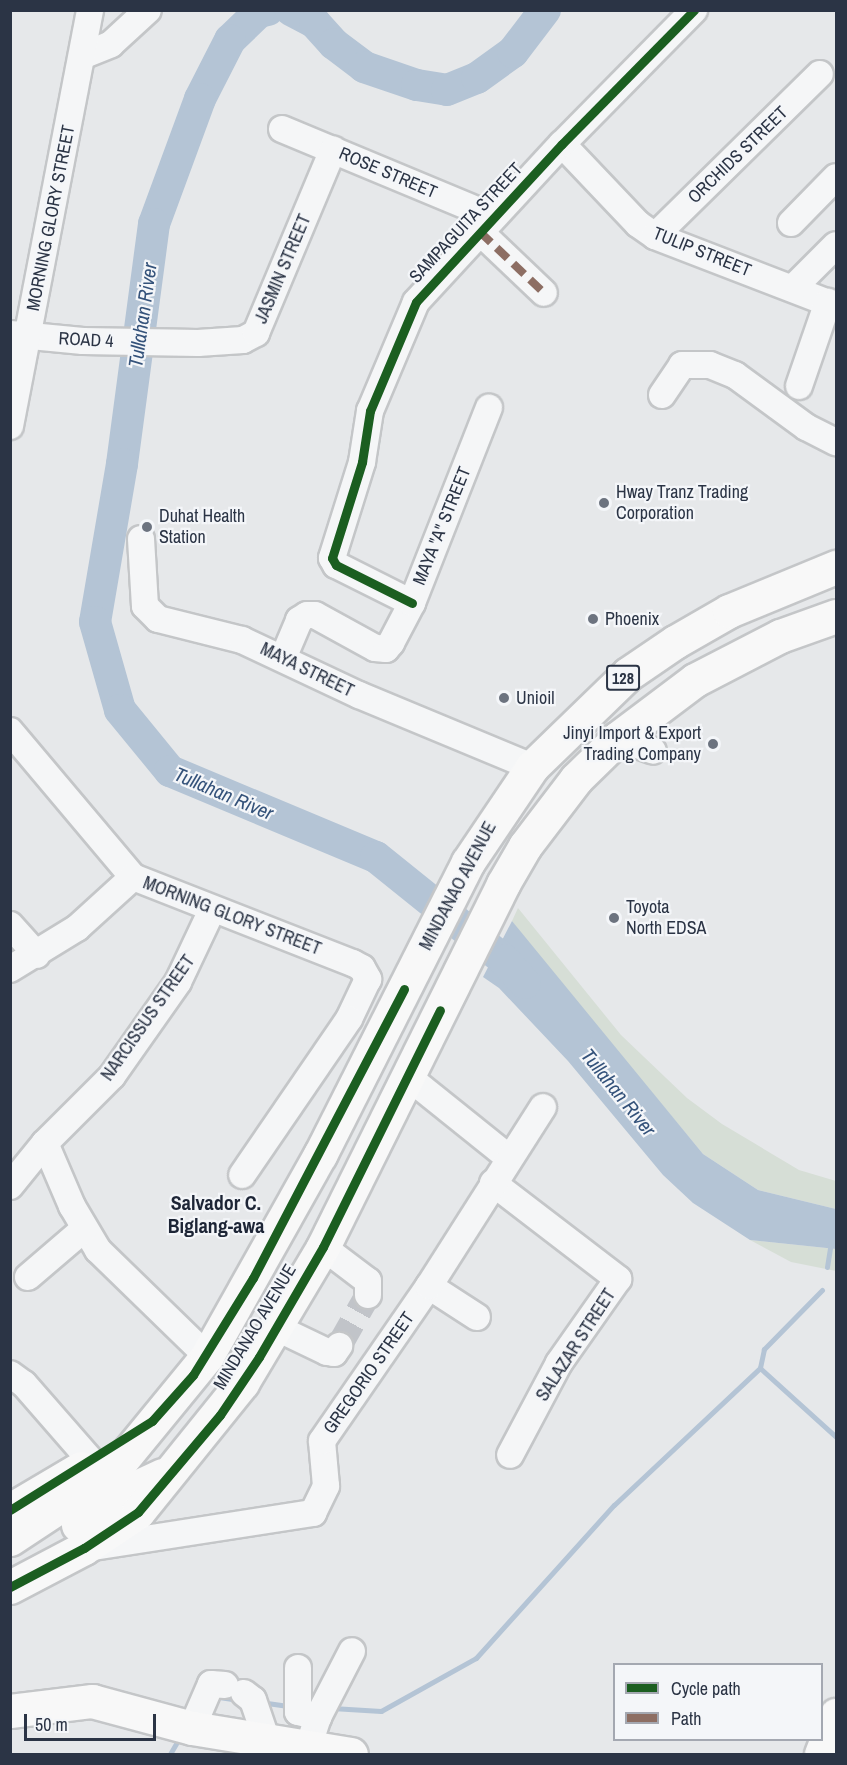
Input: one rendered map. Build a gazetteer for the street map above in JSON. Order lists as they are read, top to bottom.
{
  "streets": {
    "main road": ["128", "MINDANAO AVENUE"],
    "street": [
      "ORCHIDS STREET",
      "ROSE STREET",
      "MORNING GLORY STREET",
      "SAMPAGUITA STREET",
      "TULIP STREET",
      "JASMIN STREET",
      "ROAD 4",
      "MAYA \"A\" STREET",
      "MAYA STREET",
      "NARCISSUS STREET",
      "SALAZAR STREET",
      "GREGORIO STREET"
    ]
  },
  "crossings": [
    ["ORCHIDS STREET", "TULIP STREET"],
    ["ROSE STREET", "SAMPAGUITA STREET"],
    ["ROSE STREET", "JASMIN STREET"],
    ["MORNING GLORY STREET", "ROAD 4"],
    ["MORNING GLORY STREET", "NARCISSUS STREET"],
    ["SAMPAGUITA STREET", "TULIP STREET"],
    ["SAMPAGUITA STREET", "MAYA \"A\" STREET"],
    ["JASMIN STREET", "ROAD 4"],
    ["MAYA \"A\" STREET", "MAYA STREET"],
    ["MAYA STREET", "MINDANAO AVENUE"],
    ["MINDANAO AVENUE", "GREGORIO STREET"],
    ["SALAZAR STREET", "GREGORIO STREET"]
  ],
  "districts": ["Salvador C. Biglang-awa"],
  "water": ["Tullahan River"],
  "places": [
    "Hway Tranz Trading Corporation",
    "Duhat Health Station",
    "Phoenix",
    "Unioil",
    "Jinyi Import & Export Trading Company",
    "Toyota North EDSA"
  ],
  "legend": ["Cycle path", "Path"],
  "scale_bar": "50 m"
}
